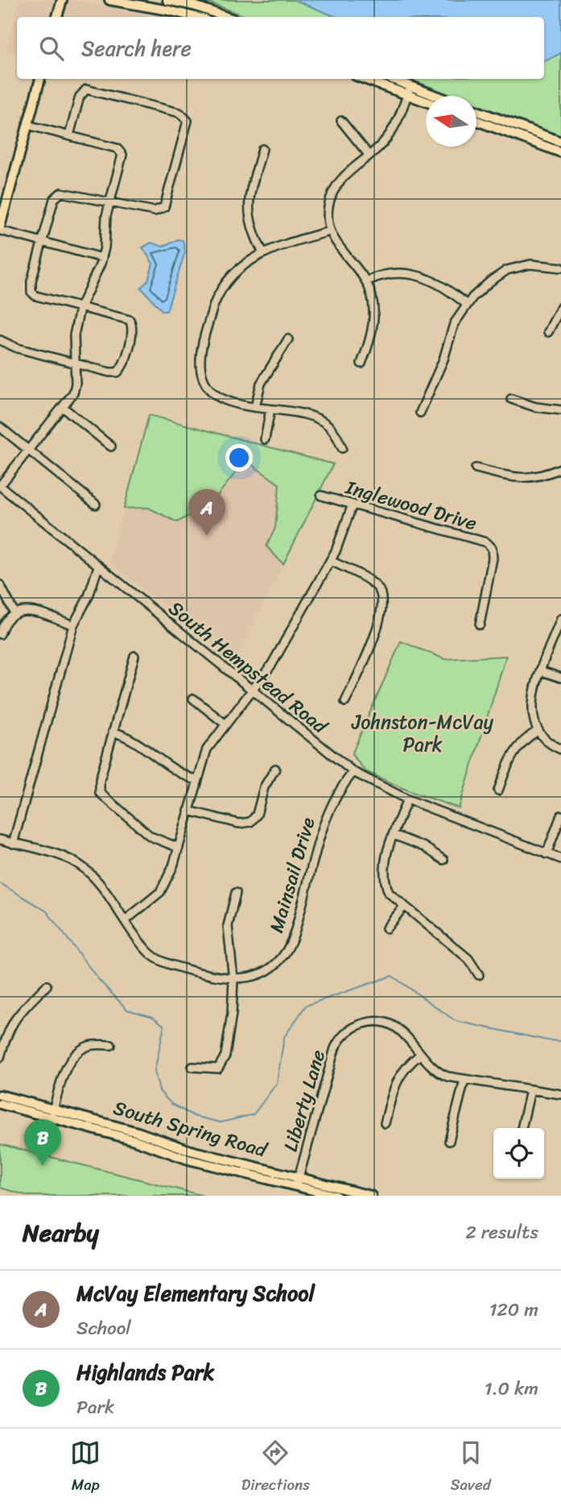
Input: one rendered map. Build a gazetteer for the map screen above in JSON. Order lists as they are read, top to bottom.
{
  "streets": {
    "main road": ["South Spring Road"],
    "street": [
      "Inglewood Drive",
      "South Hempstead Road",
      "Mainsail Drive",
      "Liberty Lane"
    ]
  },
  "crossings": [
    ["South Hempstead Road", "Mainsail Drive"],
    ["Liberty Lane", "South Spring Road"]
  ],
  "parks": ["Johnston-McVay Park"],
  "north": "left",
  "page": {
    "search": "Search here",
    "pins": ["A", "B"],
    "heading": ["Nearby", "2 results"],
    "list": [
      {
        "mark": "A",
        "name": "McVay Elementary School",
        "note": "School",
        "value": "120 m"
      },
      {
        "mark": "B",
        "name": "Highlands Park",
        "note": "Park",
        "value": "1.0 km"
      }
    ],
    "nav": ["Map", "Directions", "Saved"]
  }
}
